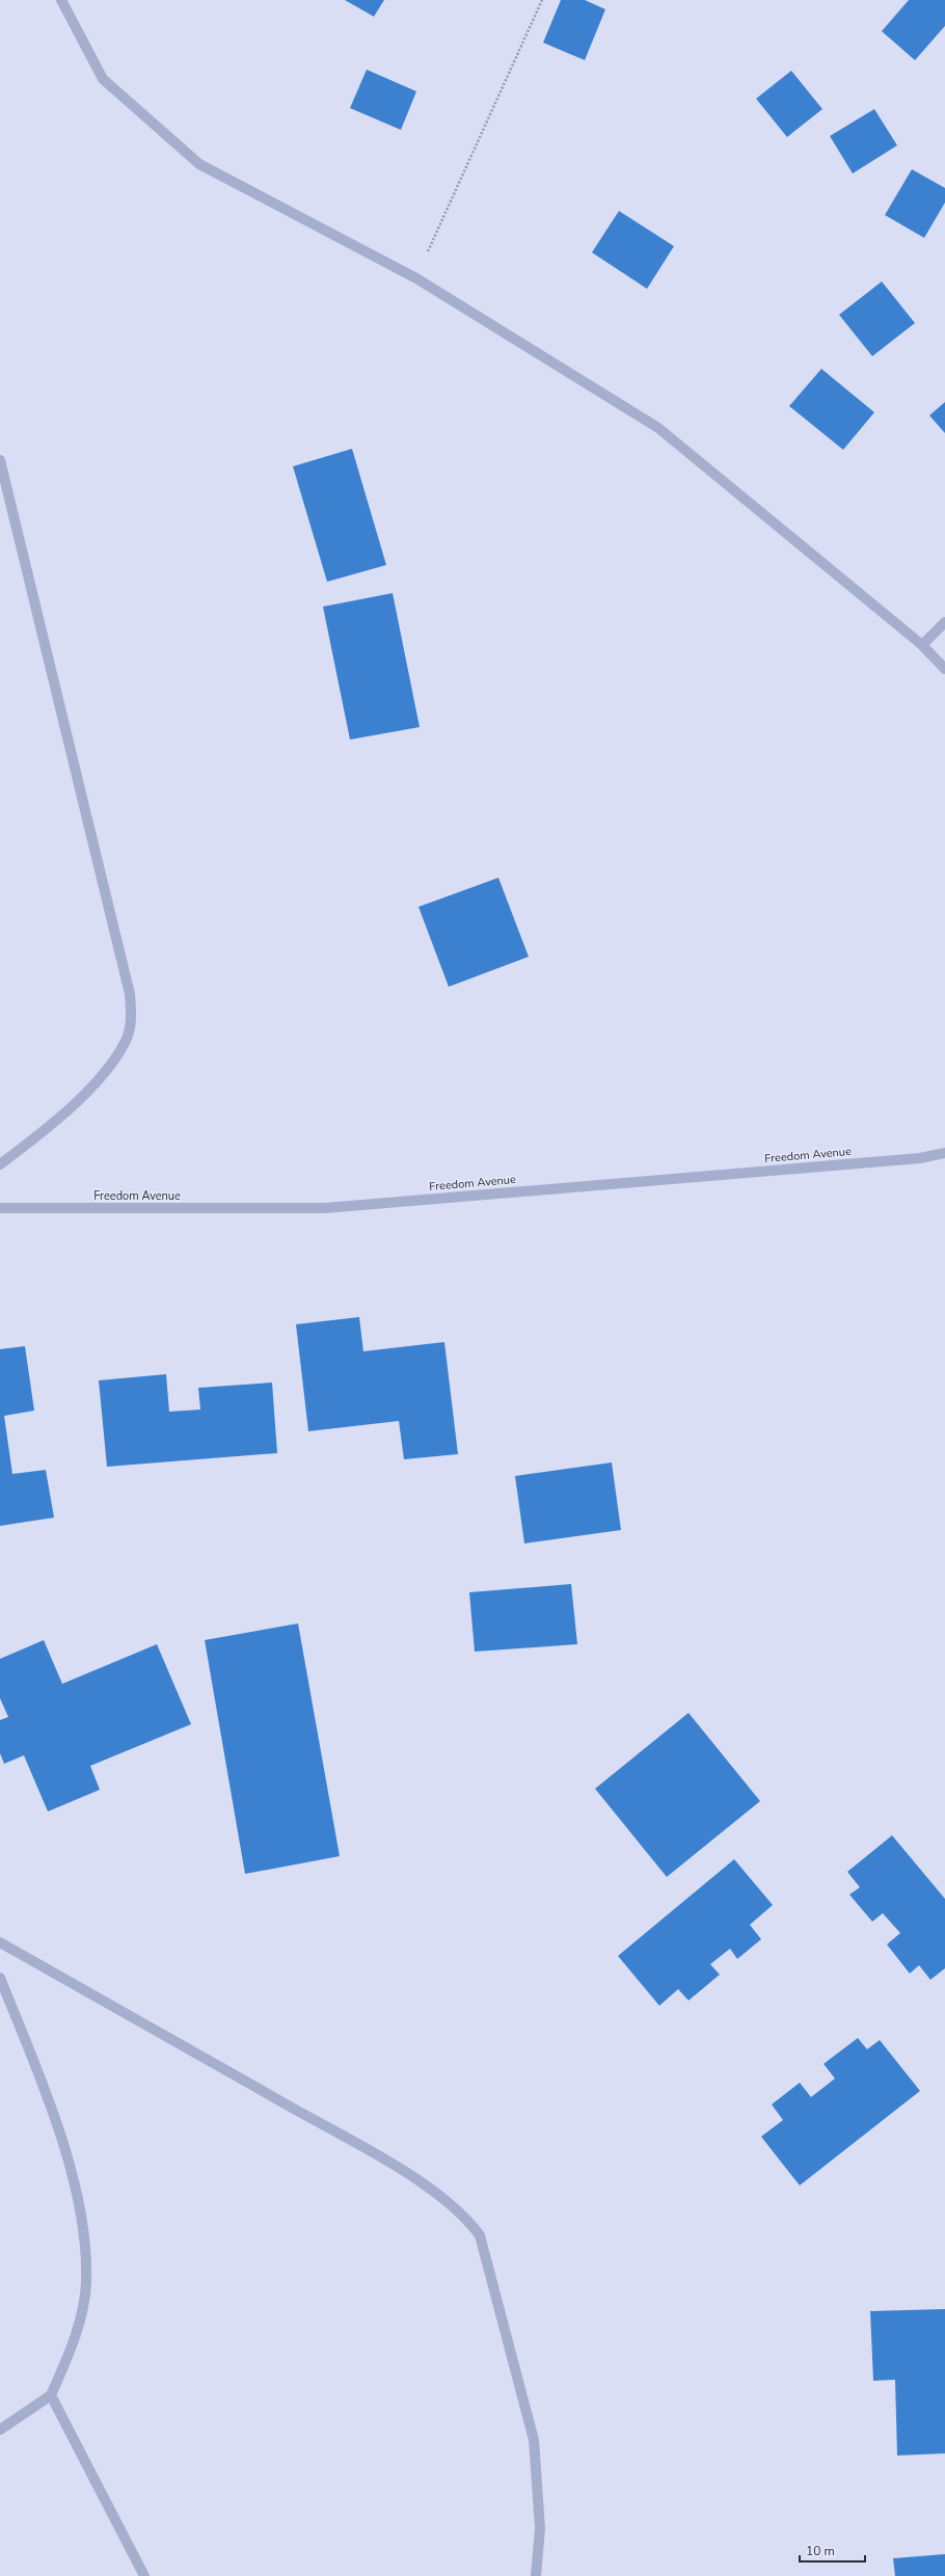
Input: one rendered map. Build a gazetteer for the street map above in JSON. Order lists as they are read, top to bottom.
{
  "streets": {
    "street": ["Freedom Avenue"]
  },
  "scale_bar": "10 m"
}
